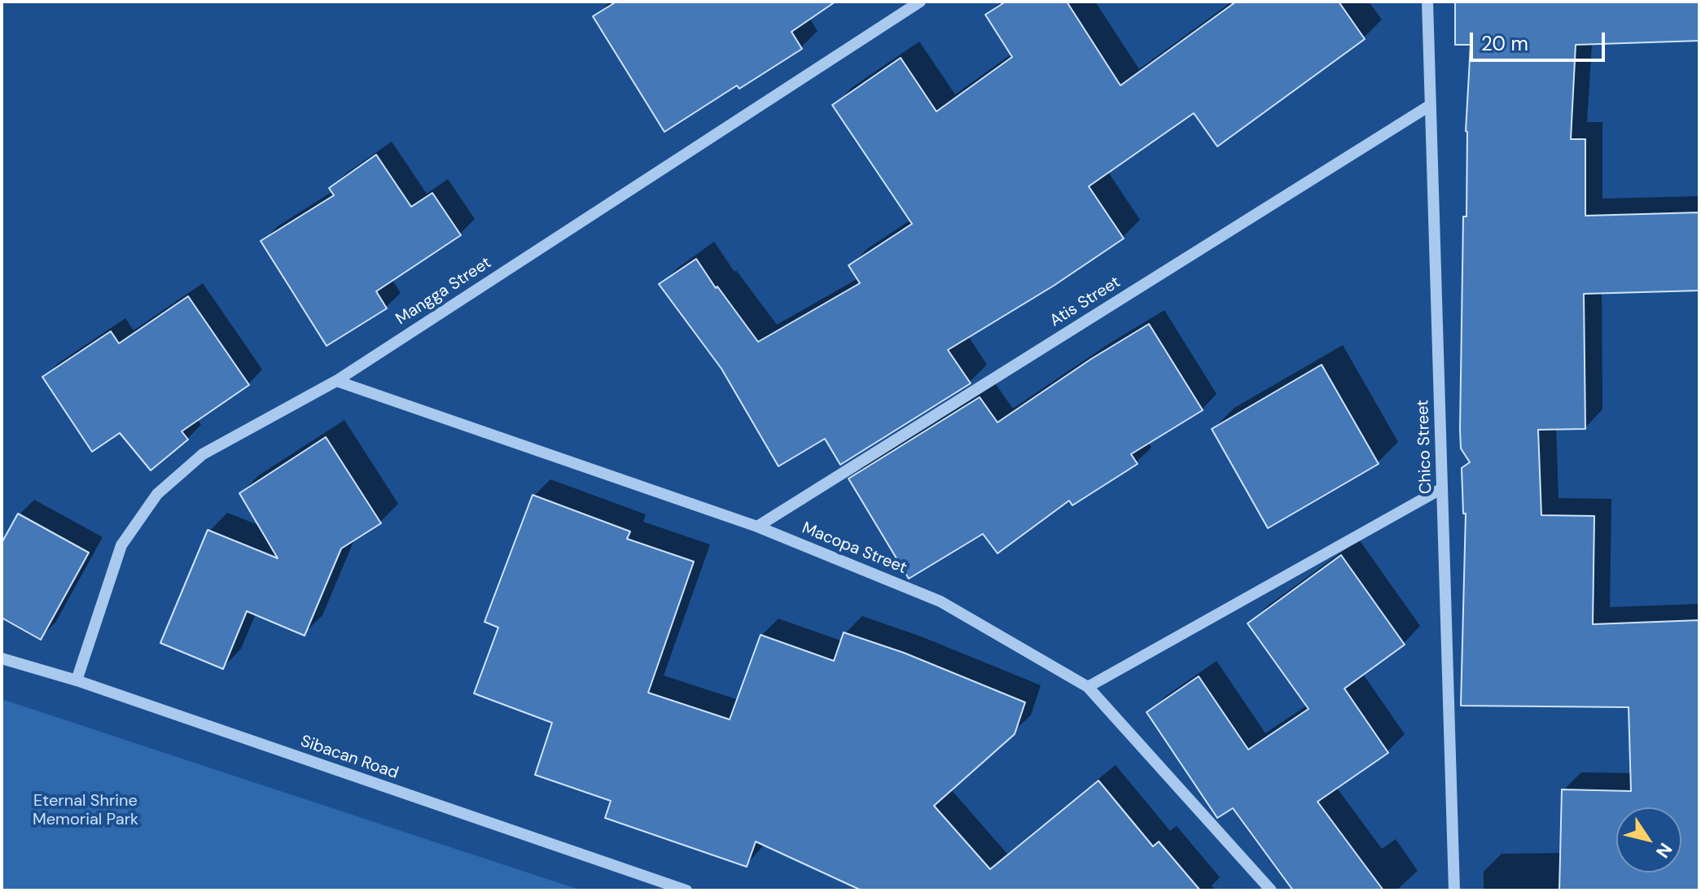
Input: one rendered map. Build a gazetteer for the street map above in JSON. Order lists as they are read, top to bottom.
{
  "streets": {
    "street": [
      "Mangga Street",
      "Atis Street",
      "Chico Street",
      "Macopa Street",
      "Sibacan Road"
    ]
  },
  "crossings": [
    ["Mangga Street", "Macopa Street"],
    ["Mangga Street", "Sibacan Road"],
    ["Atis Street", "Chico Street"],
    ["Atis Street", "Macopa Street"]
  ],
  "parks": ["Eternal Shrine Memorial Park"],
  "scale_bar": "20 m",
  "north": "bottom right"
}
